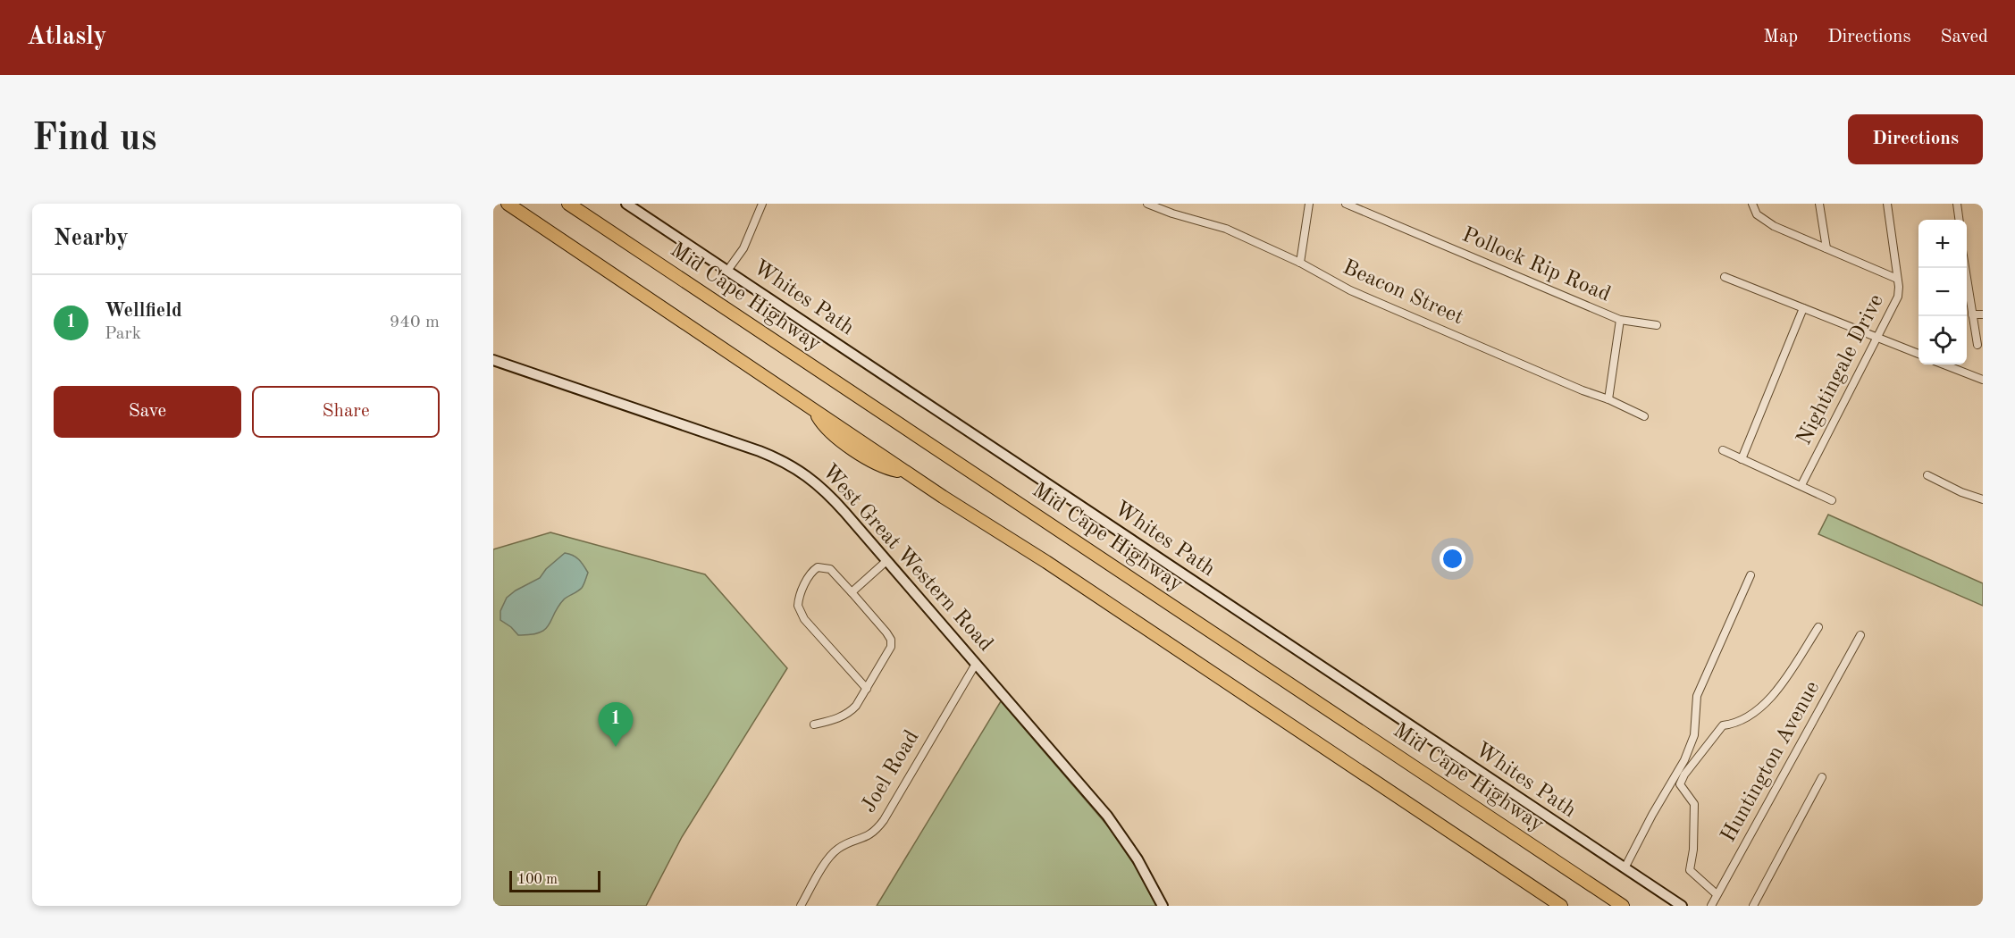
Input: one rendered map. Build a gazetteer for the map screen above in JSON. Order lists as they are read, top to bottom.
{
  "streets": {
    "highway": ["Mid Cape Highway"],
    "street": [
      "Pollock Rip Road",
      "Beacon Street",
      "Whites Path",
      "Nightingale Drive",
      "West Great Western Road",
      "Huntington Avenue",
      "Joel Road"
    ]
  },
  "crossings": [
    ["West Great Western Road", "Joel Road"]
  ],
  "scale_bar": "100 m",
  "page": {
    "header": "Atlasly",
    "nav": ["Map", "Directions", "Saved"],
    "buttons": [
      "Directions",
      ["Save", "Share"]
    ],
    "title": "Find us",
    "heading": "Nearby",
    "map_buttons": ["+", "−"],
    "list": [
      {
        "mark": "1",
        "name": "Wellfield",
        "note": "Park",
        "value": "940 m"
      }
    ],
    "pins": "1",
    "scale": "100 m"
  }
}
